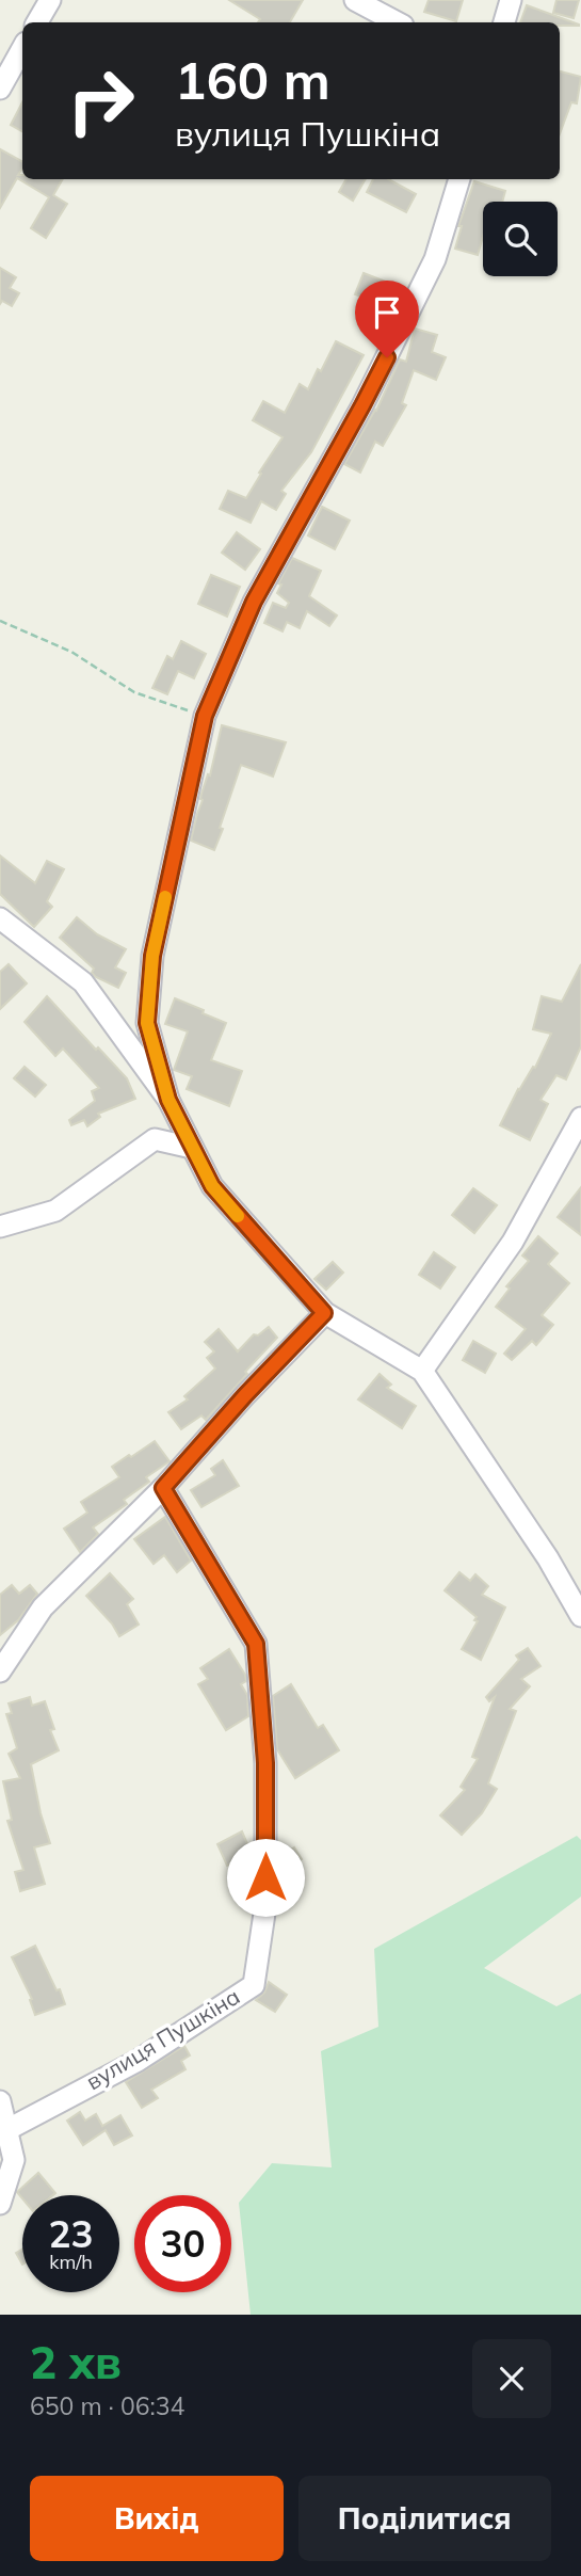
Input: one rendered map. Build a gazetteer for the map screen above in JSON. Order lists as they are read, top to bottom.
{
  "streets": {
    "street": ["вулиця Пушкіна"]
  },
  "page": {
    "turn": ["160 m", "вулиця Пушкіна"],
    "speed": "23 km/h",
    "limit": "30",
    "heading": ["2 хв", "650 m · 06:34"],
    "buttons": ["Вихід", "Поділитися"]
  }
}
